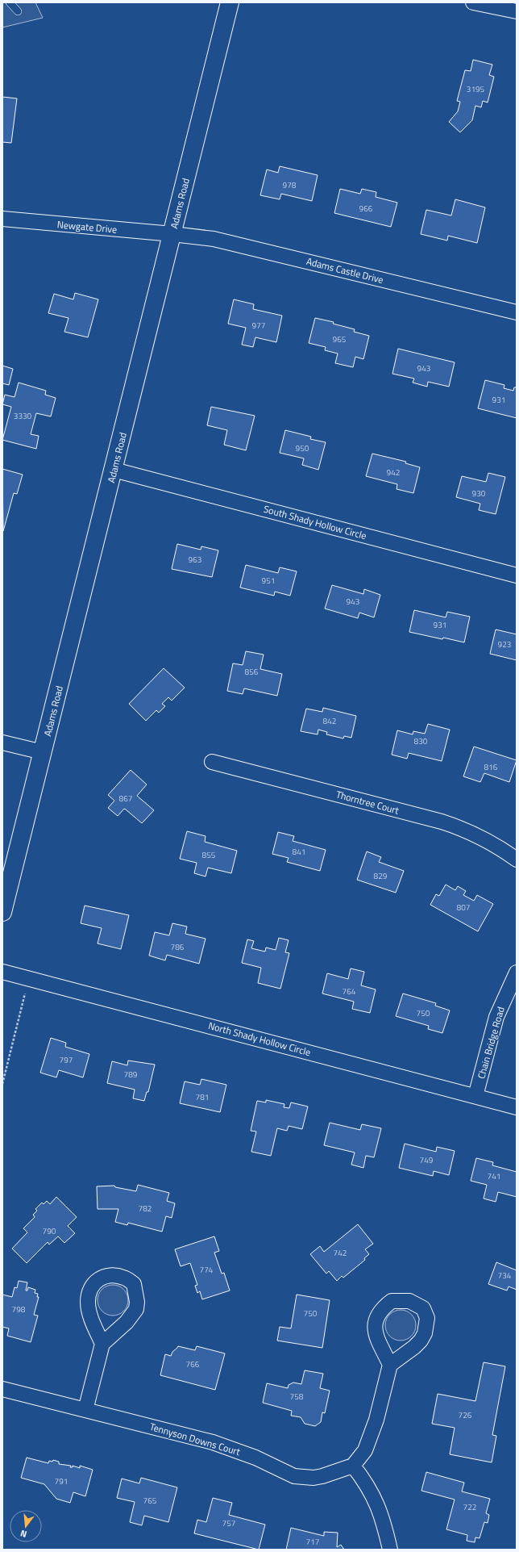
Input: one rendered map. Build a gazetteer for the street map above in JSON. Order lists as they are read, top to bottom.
{
  "streets": {
    "street": [
      "Adams Road",
      "Newgate Drive",
      "Adams Castle Drive",
      "South Shady Hollow Circle",
      "Thorntree Court",
      "North Shady Hollow Circle",
      "Chain Bridge Road",
      "Tennyson Downs Court"
    ]
  },
  "crossings": [
    ["Adams Road", "Newgate Drive"],
    ["Adams Road", "Adams Castle Drive"],
    ["Adams Road", "South Shady Hollow Circle"],
    ["Newgate Drive", "Adams Castle Drive"],
    ["North Shady Hollow Circle", "Chain Bridge Road"]
  ],
  "house_numbers": [
    "3195",
    "978",
    "966",
    "977",
    "965",
    "943",
    "931",
    "3330",
    "950",
    "942",
    "930",
    "963",
    "951",
    "943",
    "931",
    "923",
    "856",
    "842",
    "830",
    "816",
    "867",
    "841",
    "855",
    "829",
    "807",
    "786",
    "764",
    "750",
    "797",
    "789",
    "781",
    "749",
    "741",
    "782",
    "790",
    "742",
    "774",
    "734",
    "798",
    "750",
    "766",
    "758",
    "726",
    "791",
    "765",
    "722",
    "757",
    "717"
  ],
  "north": "bottom"
}
